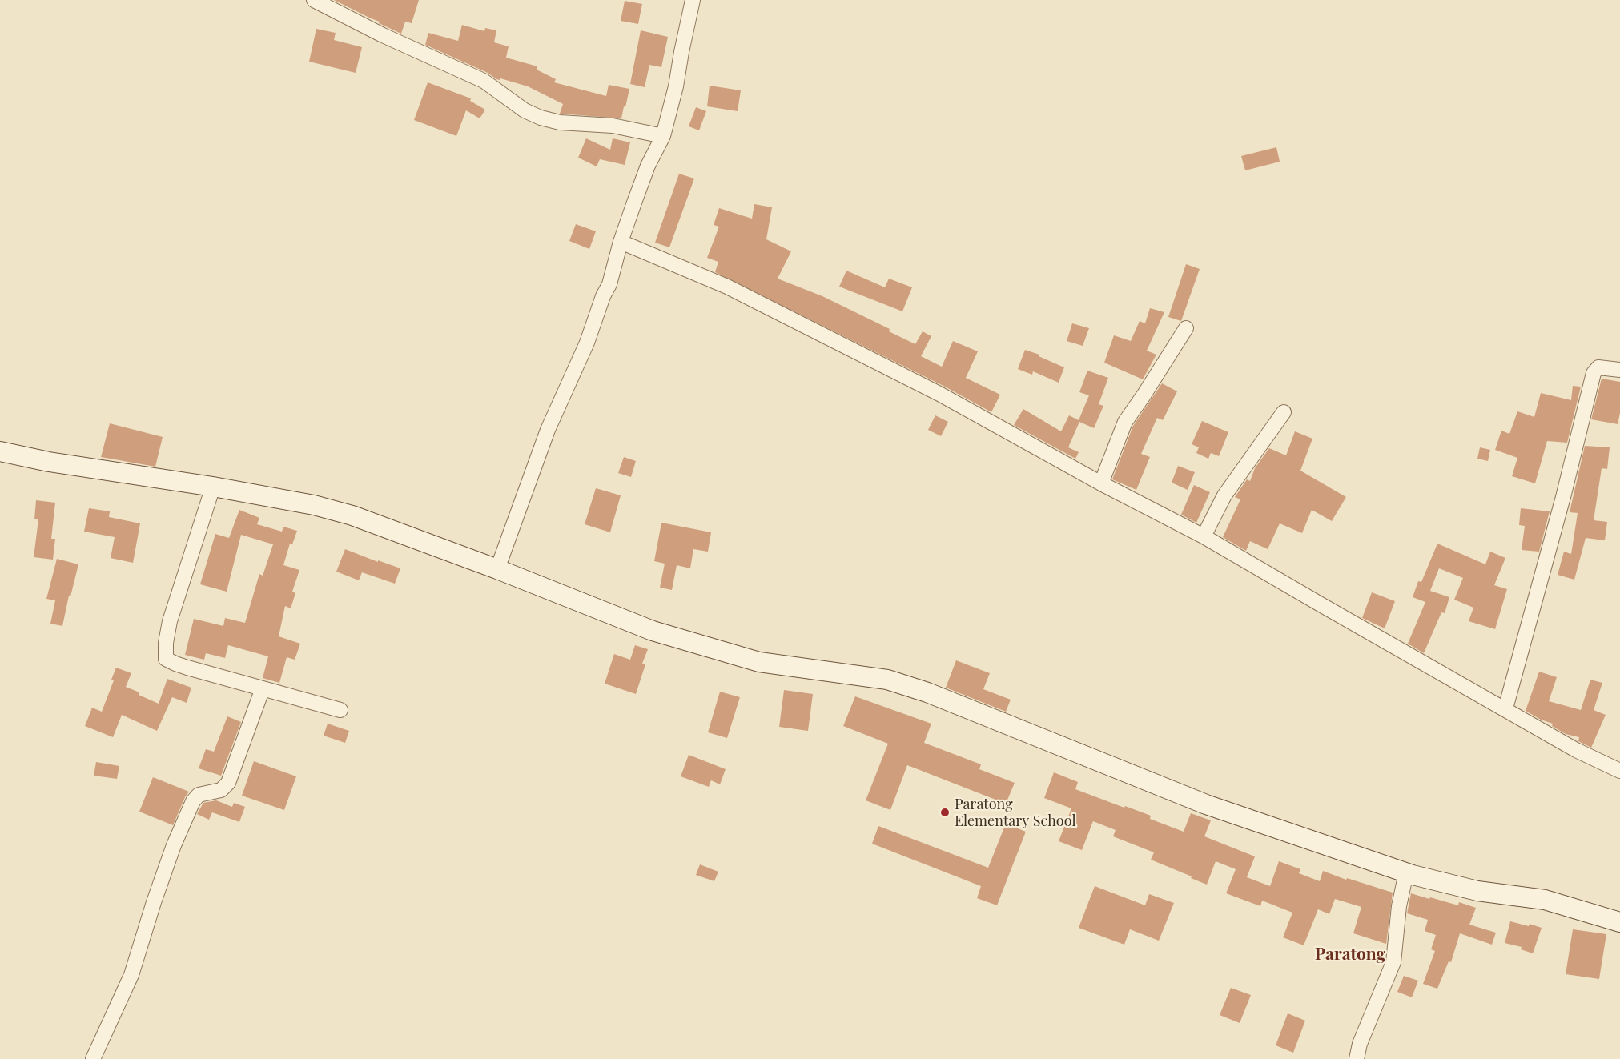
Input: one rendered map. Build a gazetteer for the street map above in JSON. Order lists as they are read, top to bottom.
{
  "districts": ["Paratong"],
  "places": ["Paratong Elementary School"]
}
